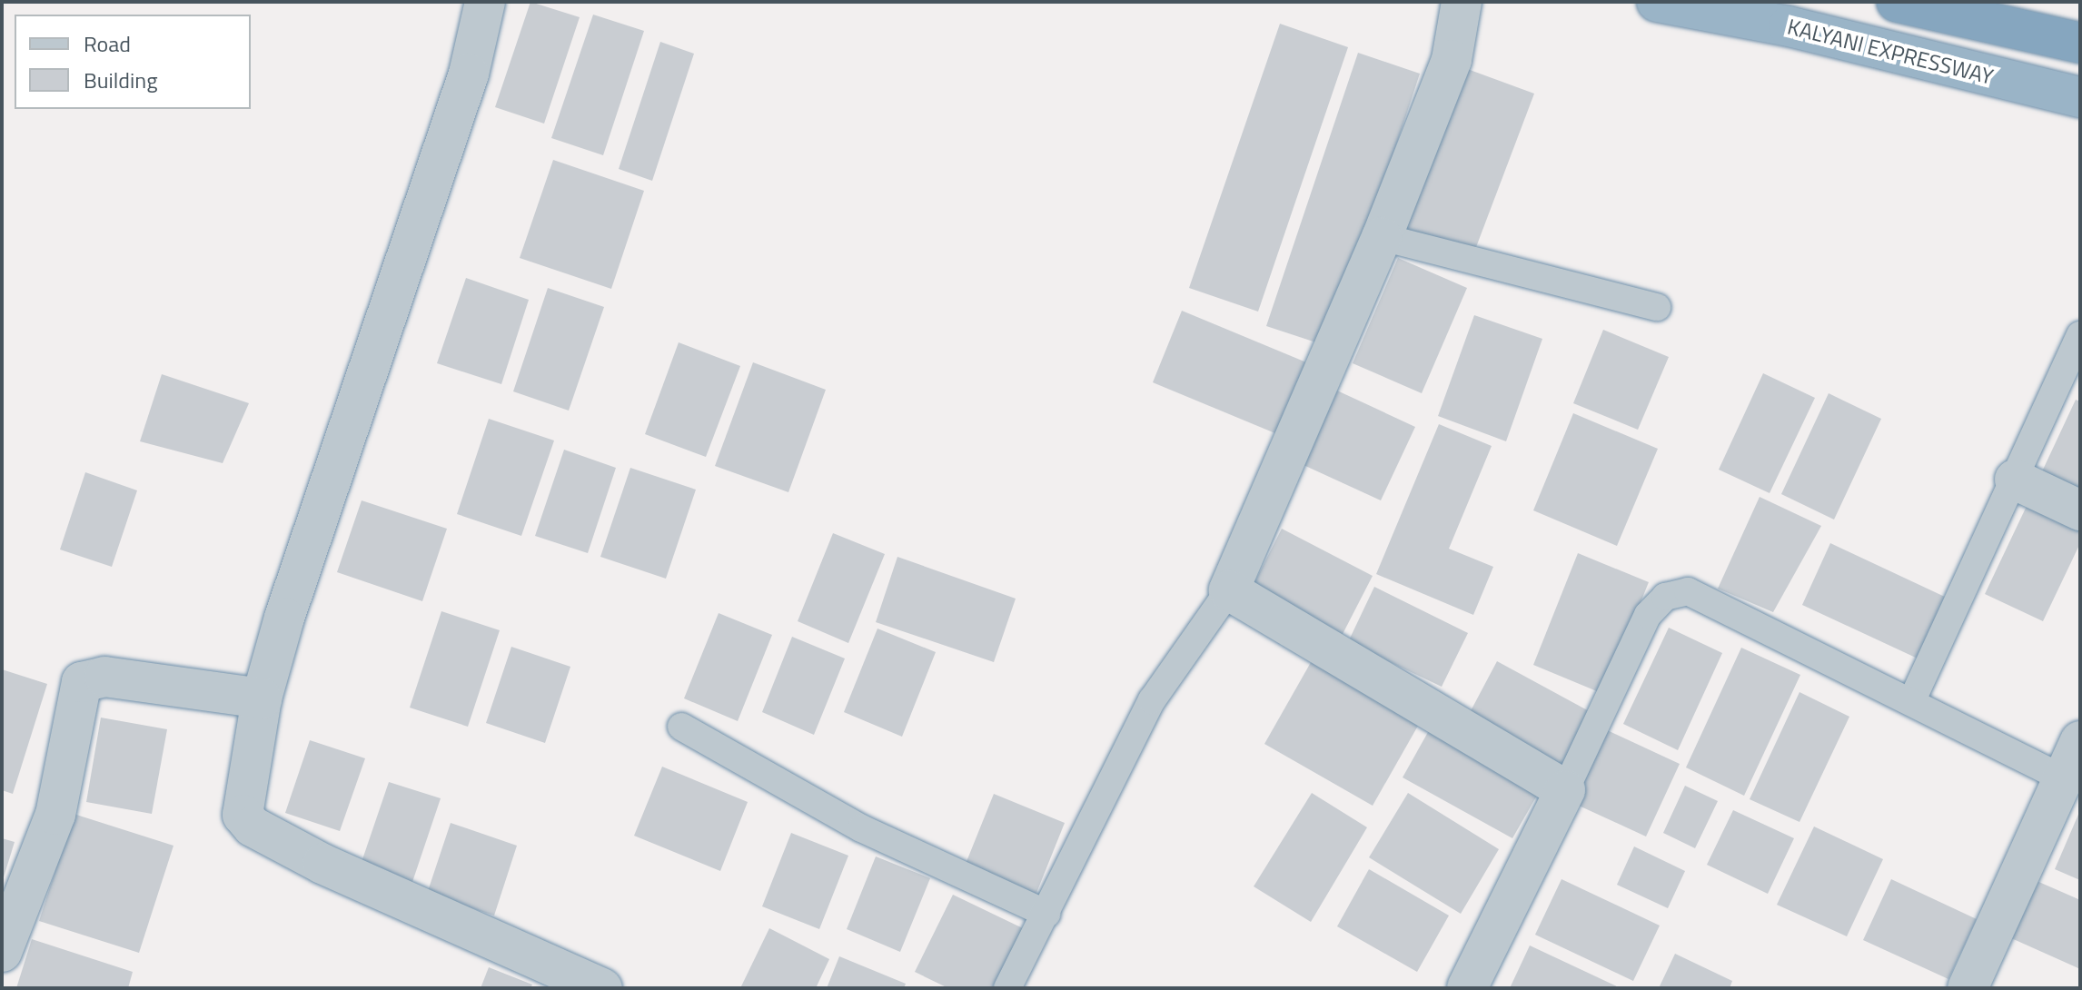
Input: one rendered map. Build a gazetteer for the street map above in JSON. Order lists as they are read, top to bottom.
{
  "streets": {
    "highway": ["KALYANI EXPRESSWAY"]
  },
  "legend": ["Road", "Building"]
}
